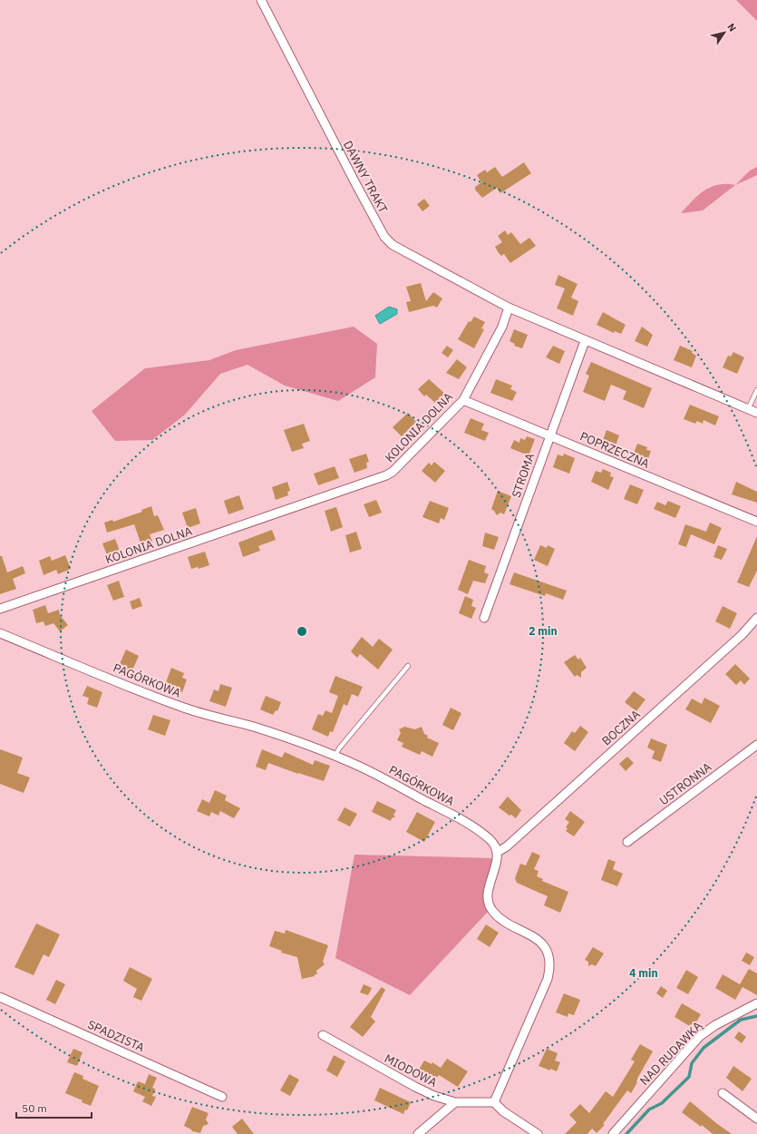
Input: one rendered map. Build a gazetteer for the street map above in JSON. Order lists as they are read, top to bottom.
{
  "streets": {
    "street": [
      "DAWNY TRAKT",
      "KOLONIA DOLNA",
      "POPRZECZNA",
      "STROMA",
      "PAGÓRKOWA",
      "BOCZNA",
      "USTRONNA",
      "SPADZISTA",
      "NAD RUDAWKĄ",
      "MIODOWA"
    ]
  },
  "crossings": [
    ["DAWNY TRAKT", "KOLONIA DOLNA"],
    ["KOLONIA DOLNA", "POPRZECZNA"],
    ["POPRZECZNA", "STROMA"],
    ["PAGÓRKOWA", "BOCZNA"]
  ],
  "scale_bar": "50 m",
  "north": "top right",
  "rings": ["2 min", "4 min"]
}
